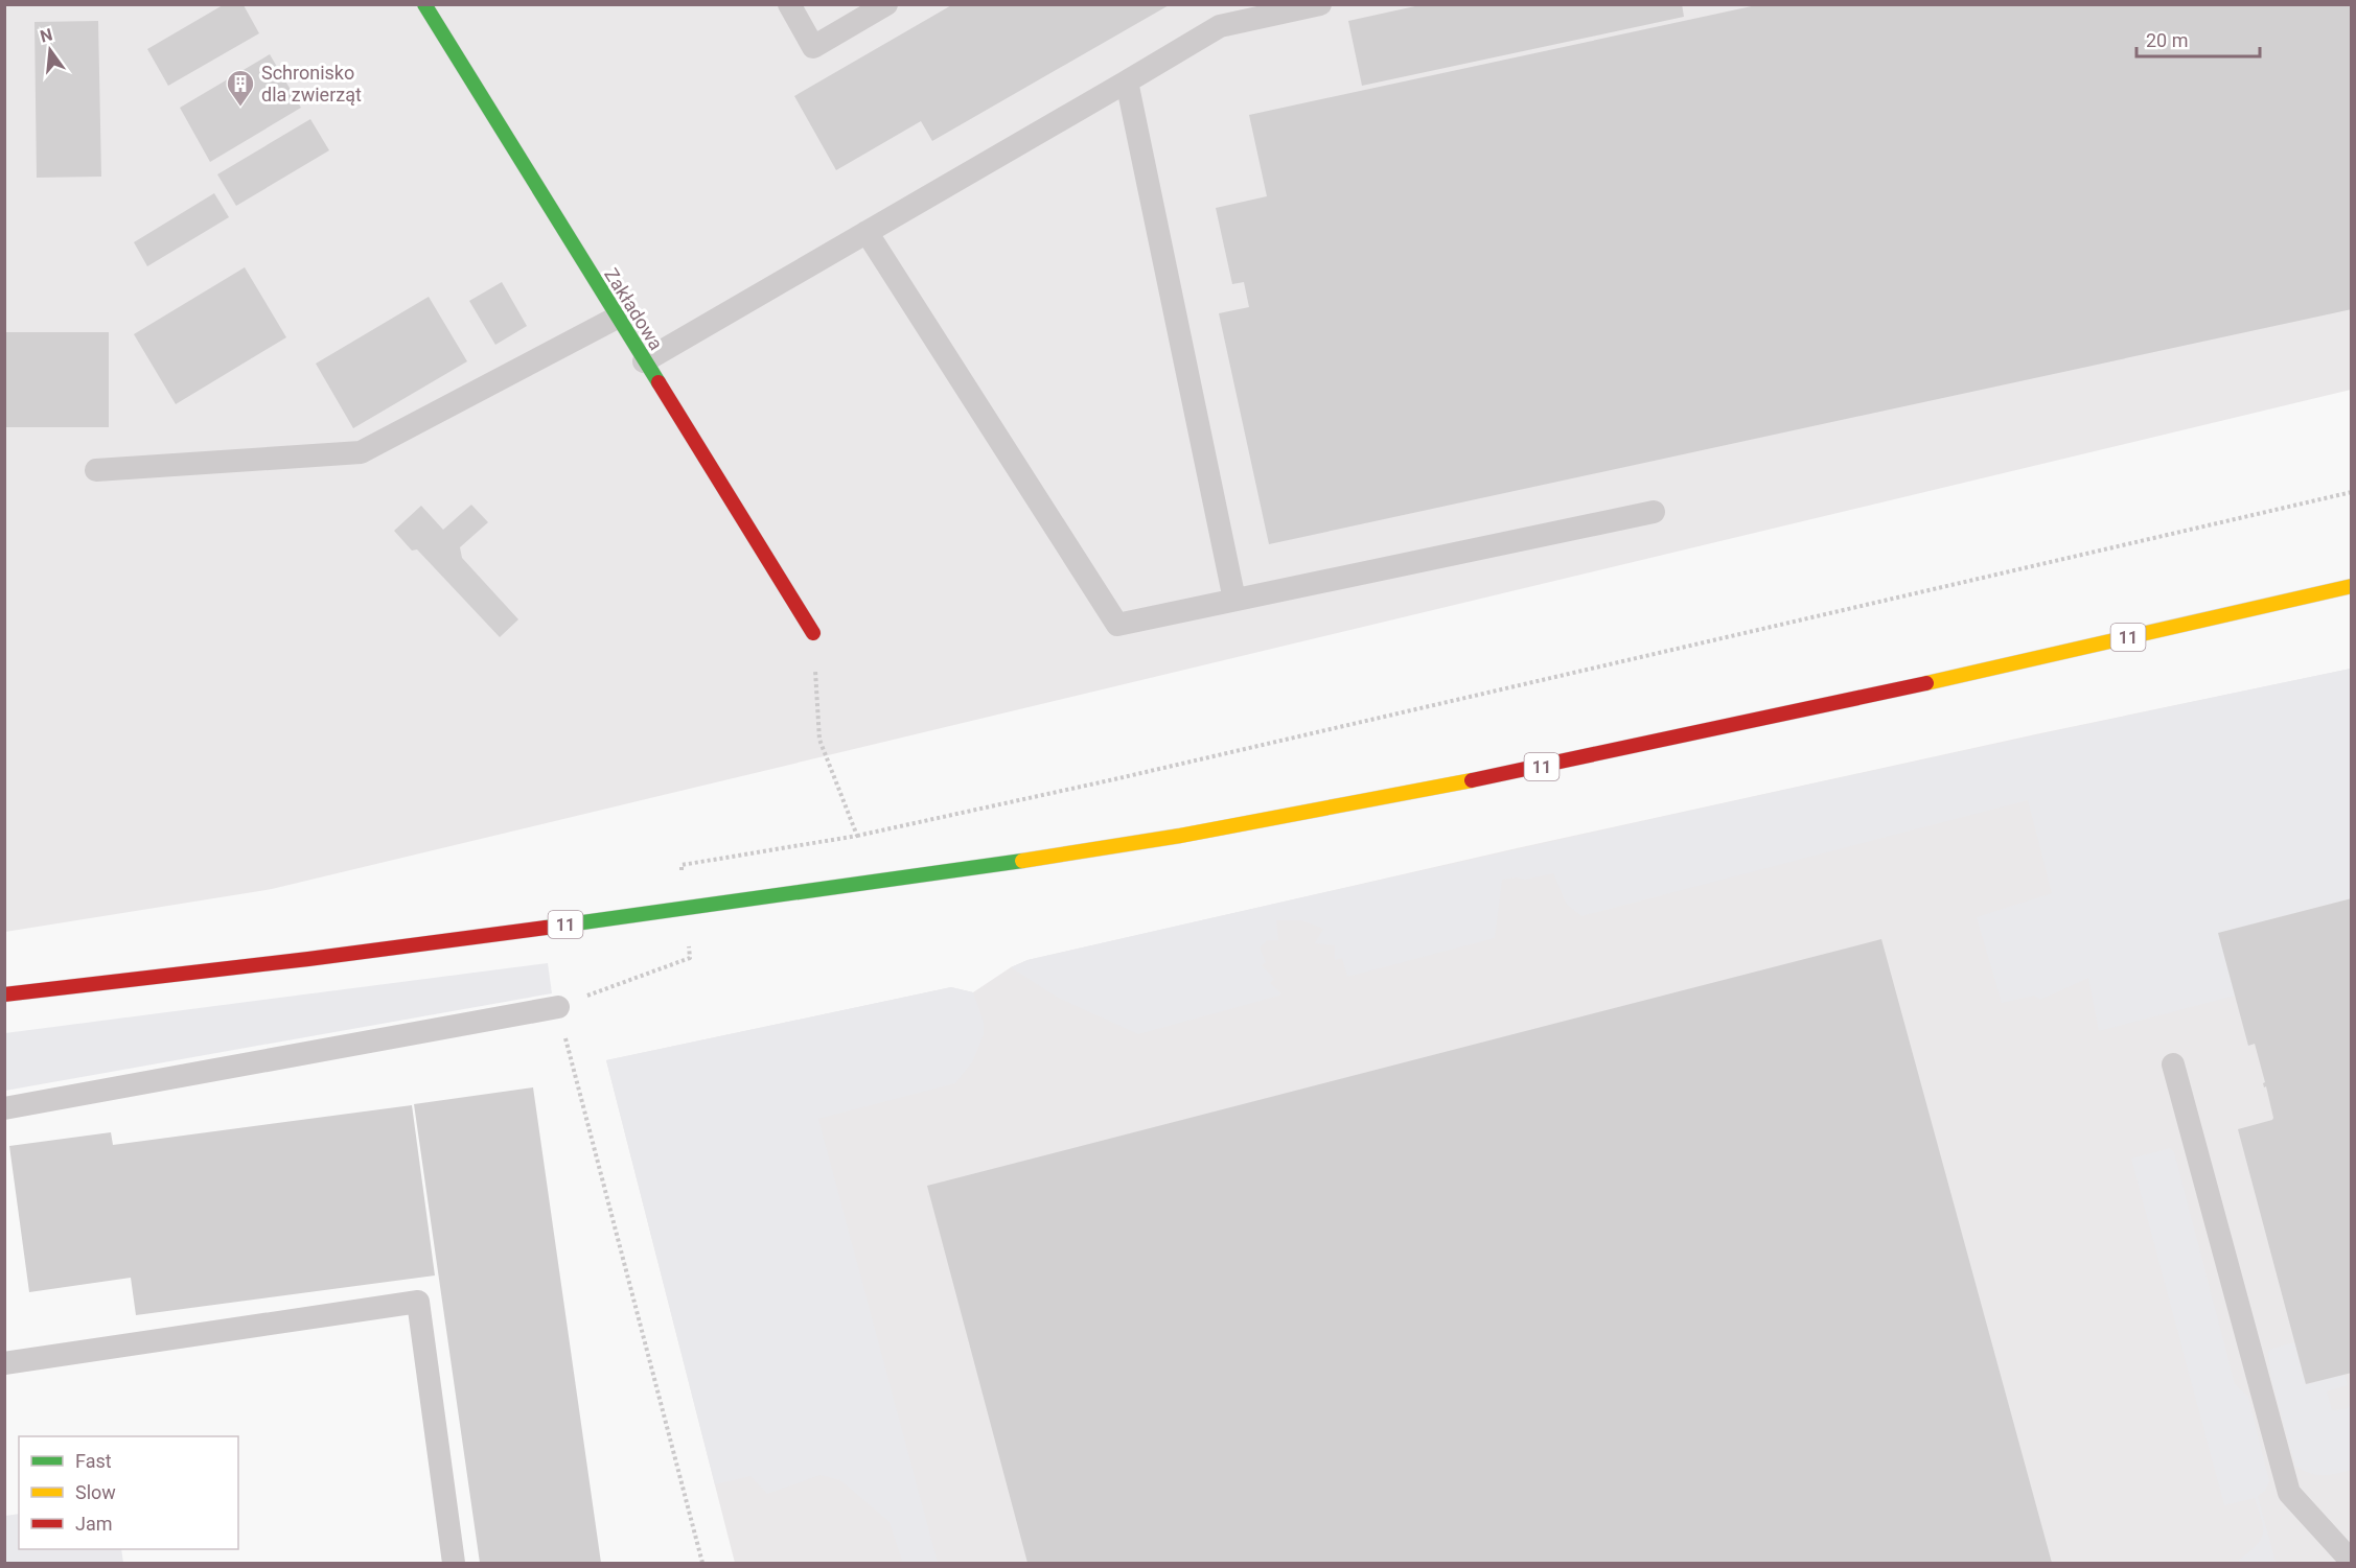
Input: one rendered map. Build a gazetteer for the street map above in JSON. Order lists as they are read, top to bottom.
{
  "streets": {
    "main road": ["Zakładowa", "11"]
  },
  "places": {
    "building": ["Schronisko dla zwierząt"]
  },
  "legend": ["Fast", "Slow", "Jam"],
  "scale_bar": "20 m",
  "north": "top"
}
